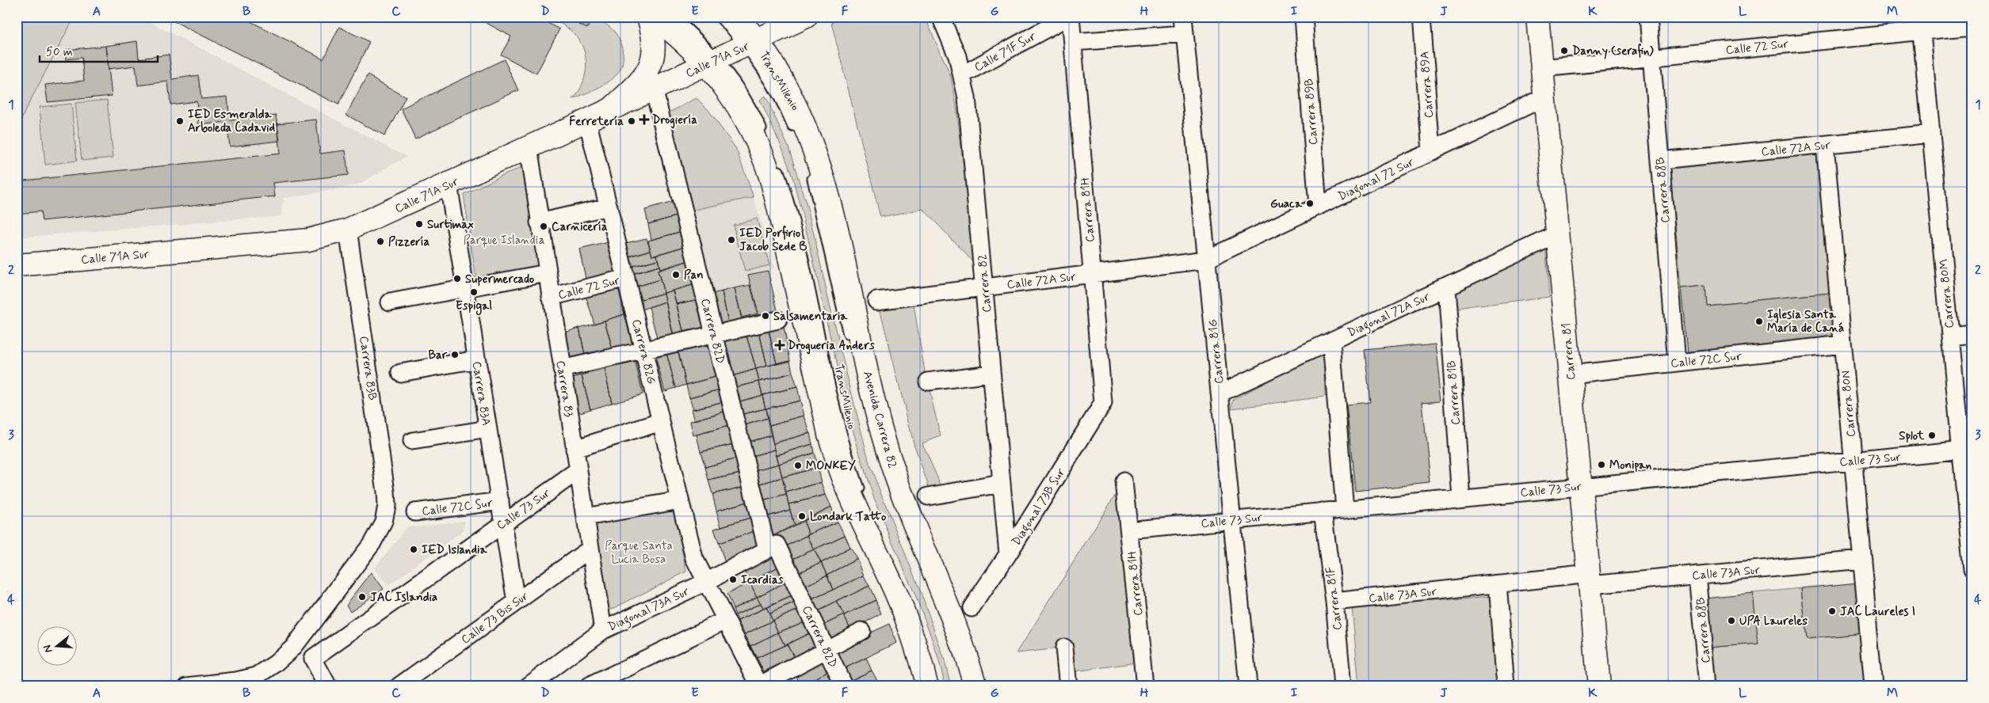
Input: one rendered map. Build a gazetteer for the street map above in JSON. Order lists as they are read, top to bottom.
{
  "streets": {
    "main road": ["Calle 71A Sur", "Carrera 81", "Avenida Carrera 82"],
    "street": [
      "Calle 72 Sur",
      "Calle 71F Sur",
      "Carrera 89A",
      "Carrera 89B",
      "Calle 72A Sur",
      "Diagonal 72 Sur",
      "Carrera 88B",
      "Carrera 81H",
      "Carrera 82",
      "Carrera 80M",
      "Diagonal 72A Sur",
      "Carrera 82D",
      "Carrera 82G",
      "Carrera 81G",
      "Calle 72C Sur",
      "Carrera 83B",
      "Carrera 83",
      "Carrera 81B",
      "Carrera 83A",
      "Carrera 80N",
      "Calle 73 Sur",
      "Diagonal 73B Sur",
      "Calle 73A Sur",
      "Carrera 81F",
      "Diagonal 73A Sur",
      "Calle 73 Bis Sur"
    ],
    "lane": ["TransMilenio"]
  },
  "crossings": [
    ["Calle 72 Sur", "Carrera 88B"],
    ["Calle 72 Sur", "Carrera 80M"],
    ["Calle 72 Sur", "Carrera 82G"],
    ["Calle 72 Sur", "Carrera 81"],
    ["Calle 72 Sur", "Carrera 83"],
    ["Calle 71F Sur", "Carrera 81H"],
    ["Calle 71F Sur", "Carrera 82"],
    ["Calle 71A Sur", "TransMilenio"],
    ["Calle 71A Sur", "Carrera 82D"],
    ["Calle 71A Sur", "Carrera 82G"],
    ["Calle 71A Sur", "Carrera 83B"],
    ["Calle 71A Sur", "Carrera 83"],
    ["Calle 71A Sur", "Carrera 83A"],
    ["Calle 71A Sur", "Avenida Carrera 82"],
    ["TransMilenio", "Avenida Carrera 82"],
    ["Carrera 89A", "Diagonal 72 Sur"],
    ["Carrera 89B", "Diagonal 72 Sur"],
    ["Calle 72A Sur", "Diagonal 72 Sur"],
    ["Calle 72A Sur", "Carrera 88B"],
    ["Calle 72A Sur", "Carrera 81H"],
    ["Calle 72A Sur", "Carrera 82"],
    ["Calle 72A Sur", "Carrera 80M"],
    ["Calle 72A Sur", "Carrera 81G"],
    ["Calle 72A Sur", "Carrera 80N"],
    ["Diagonal 72 Sur", "Carrera 81G"],
    ["Diagonal 72 Sur", "Carrera 81"],
    ["Carrera 88B", "Calle 72C Sur"],
    ["Carrera 88B", "Calle 73A Sur"],
    ["Carrera 81H", "Calle 73 Sur"],
    ["Carrera 81H", "Diagonal 73B Sur"],
    ["Carrera 82", "Diagonal 73B Sur"],
    ["Carrera 80M", "Calle 73 Sur"],
    ["Diagonal 72A Sur", "Carrera 81G"],
    ["Diagonal 72A Sur", "Carrera 81"],
    ["Diagonal 72A Sur", "Carrera 81B"],
    ["Carrera 82D", "Diagonal 73A Sur"],
    ["Carrera 82G", "Diagonal 73A Sur"],
    ["Carrera 81G", "Calle 73 Sur"],
    ["Carrera 81", "Calle 72C Sur"],
    ["Carrera 81", "Calle 73 Sur"],
    ["Carrera 81", "Calle 73A Sur"],
    ["Calle 72C Sur", "Carrera 83A"],
    ["Calle 72C Sur", "Carrera 80N"],
    ["Carrera 83", "Calle 73 Sur"],
    ["Carrera 83", "Diagonal 73A Sur"],
    ["Carrera 83", "Calle 73 Bis Sur"],
    ["Carrera 81B", "Calle 73 Sur"],
    ["Carrera 83A", "Calle 73 Sur"],
    ["Carrera 83A", "Calle 73 Bis Sur"],
    ["Carrera 80N", "Calle 73 Sur"],
    ["Carrera 80N", "Calle 73A Sur"],
    ["Calle 73 Sur", "Carrera 81F"],
    ["Calle 73A Sur", "Carrera 81F"]
  ],
  "parks": ["Parque Islandia", "Parque Santa Lucia Bosa"],
  "places": {
    "other": [
      "Danny (serafin)",
      "IED Esmeralda Arboleda Cadavid",
      "Ferretería",
      "Guaca",
      "Surtimax",
      "Carnicería",
      "IED Porfirio Jacob Sede B",
      "Pizzería",
      "Pan",
      "Supermercado",
      "Espigal",
      "Salsamentaria",
      "Iglesia Santa María de Caná",
      "Bar",
      "Splot",
      "Monipan",
      "MONKEY",
      "Londark Tatto",
      "IED Islandia",
      "Icardias",
      "JAC Islandia",
      "JAC Laureles I",
      "UPA Laureles"
    ],
    "health": ["Drogiería", "Drogueria Anders"]
  },
  "scale_bar": "50 m",
  "north": "left",
  "grid": {
    "columns": [
      "A",
      "B",
      "C",
      "D",
      "E",
      "F",
      "G",
      "H",
      "I",
      "J",
      "K",
      "L",
      "M"
    ],
    "rows": [
      "1",
      "2",
      "3",
      "4"
    ]
  }
}
